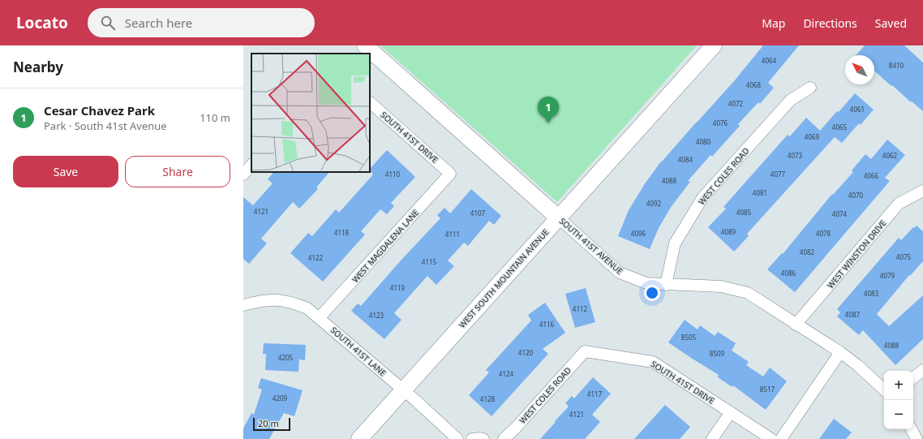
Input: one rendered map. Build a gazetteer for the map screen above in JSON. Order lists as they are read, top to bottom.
{
  "streets": {
    "street": [
      "SOUTH 41ST DRIVE",
      "WEST COLES ROAD",
      "WEST MAGDALENA LANE",
      "SOUTH 41ST AVENUE",
      "WEST WINSTON DRIVE",
      "WEST SOUTH MOUNTAIN AVENUE",
      "SOUTH 41ST LANE"
    ]
  },
  "crossings": [
    ["SOUTH 41ST DRIVE", "WEST COLES ROAD"],
    ["SOUTH 41ST DRIVE", "WEST MAGDALENA LANE"],
    ["WEST COLES ROAD", "SOUTH 41ST AVENUE"],
    ["WEST MAGDALENA LANE", "SOUTH 41ST LANE"],
    ["SOUTH 41ST AVENUE", "WEST WINSTON DRIVE"],
    ["SOUTH 41ST AVENUE", "WEST SOUTH MOUNTAIN AVENUE"],
    ["WEST SOUTH MOUNTAIN AVENUE", "SOUTH 41ST LANE"]
  ],
  "house_numbers": [
    "4064",
    "8410",
    "4068",
    "4072",
    "4061",
    "4076",
    "4065",
    "4069",
    "4080",
    "4073",
    "4062",
    "4084",
    "4110",
    "4077",
    "4066",
    "4088",
    "4081",
    "4070",
    "4092",
    "4121",
    "4085",
    "4107",
    "4074",
    "4089",
    "4118",
    "4096",
    "4078",
    "4111",
    "4082",
    "4075",
    "4122",
    "4115",
    "4086",
    "4079",
    "4119",
    "4083",
    "4112",
    "4087",
    "4123",
    "4116",
    "8505",
    "4088",
    "4120",
    "8509",
    "4205",
    "4124",
    "8517",
    "4117",
    "4209",
    "4128",
    "4121"
  ],
  "scale_bar": "20 m",
  "north": "top left",
  "page": {
    "header": "Locato",
    "search": "Search here",
    "nav": ["Map", "Directions", "Saved"],
    "heading": "Nearby",
    "list": [
      {
        "mark": "1",
        "name": "Cesar Chavez Park",
        "note": "Park · South 41st Avenue",
        "value": "110 m"
      }
    ],
    "pins": "1",
    "buttons": ["Save", "Share"],
    "map_buttons": ["+", "−"],
    "scale": "20 m"
  }
}
